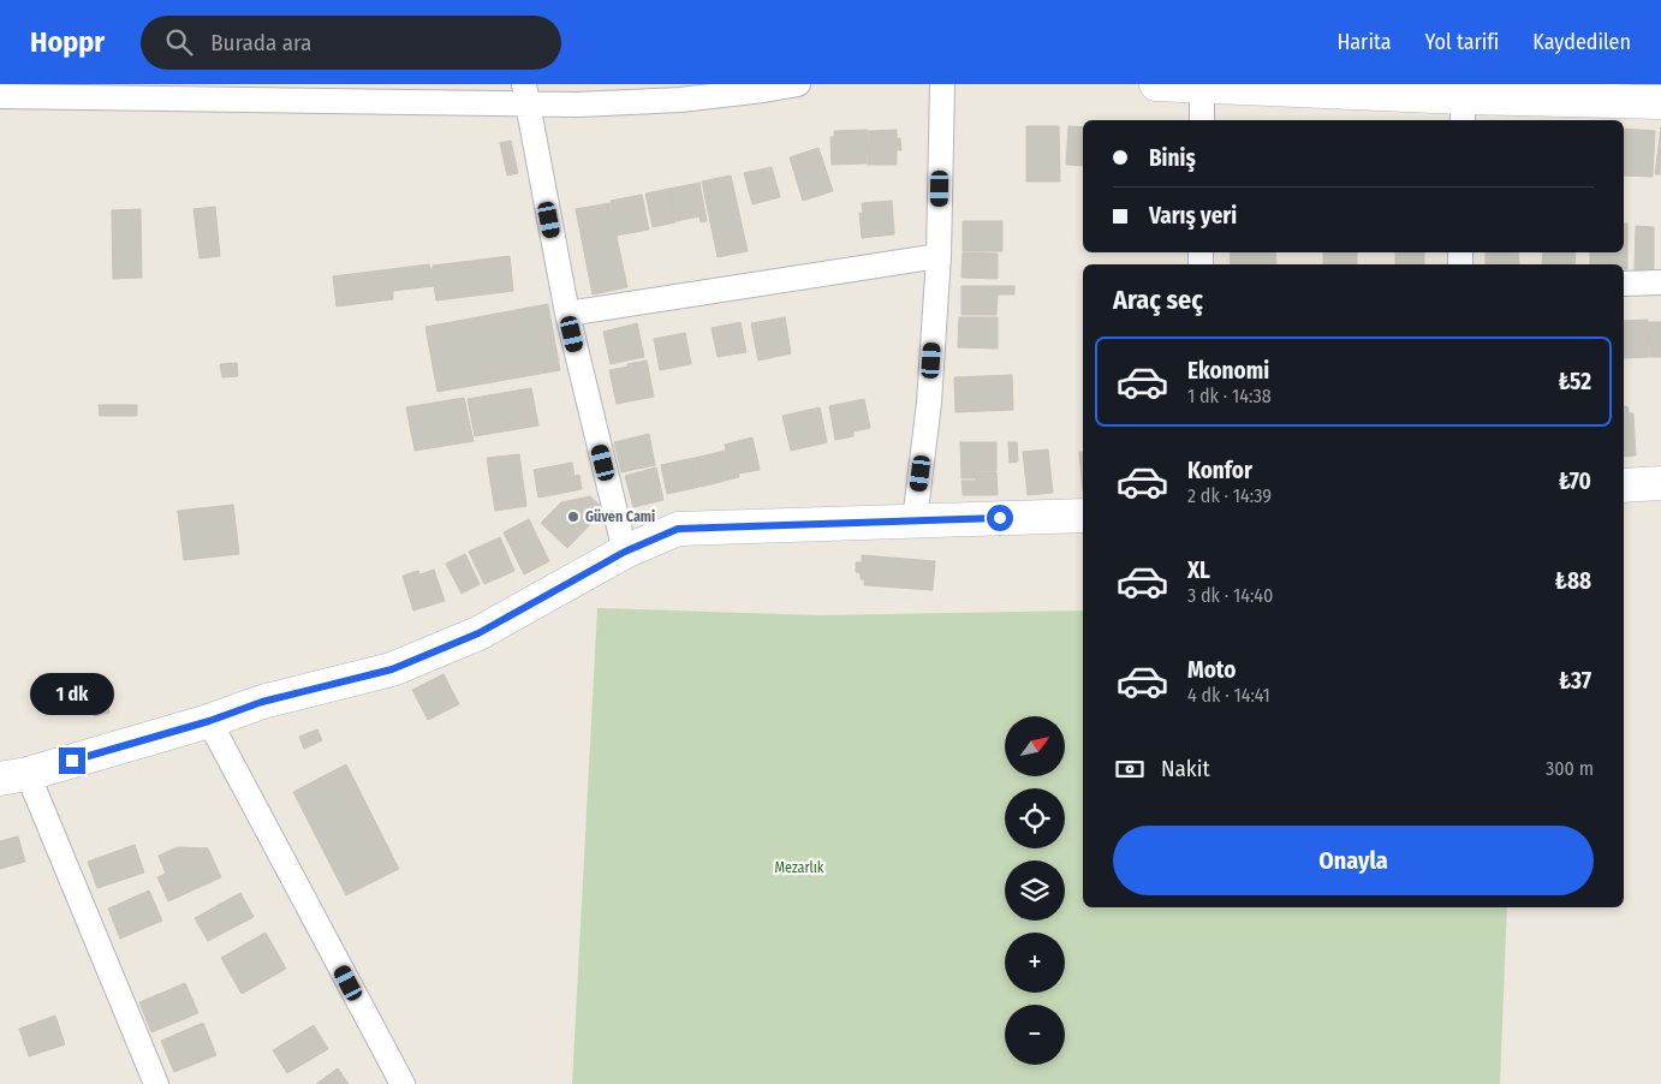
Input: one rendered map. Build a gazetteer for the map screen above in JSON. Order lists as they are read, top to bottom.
{
  "parks": ["Mezarlık"],
  "places": ["Güven Cami"],
  "north": "top right",
  "page": {
    "header": "Hoppr",
    "search": "Burada ara",
    "nav": ["Harita", "Yol tarifi", "Kaydedilen"],
    "banner": ["Biniş", "Varış yeri"],
    "heading": "Araç seç",
    "list": [
      {
        "name": "Ekonomi",
        "note": "1 dk · 14:38",
        "value": "₺52"
      },
      {
        "name": "Konfor",
        "note": "2 dk · 14:39",
        "value": "₺70"
      },
      {
        "name": "XL",
        "note": "3 dk · 14:40",
        "value": "₺88"
      },
      {
        "name": "Moto",
        "note": "4 dk · 14:41",
        "value": "₺37"
      }
    ],
    "bubble": "1 dk",
    "map_buttons": ["+", "−"],
    "pay": ["Nakit", "300 m"],
    "buttons": "Onayla"
  }
}
